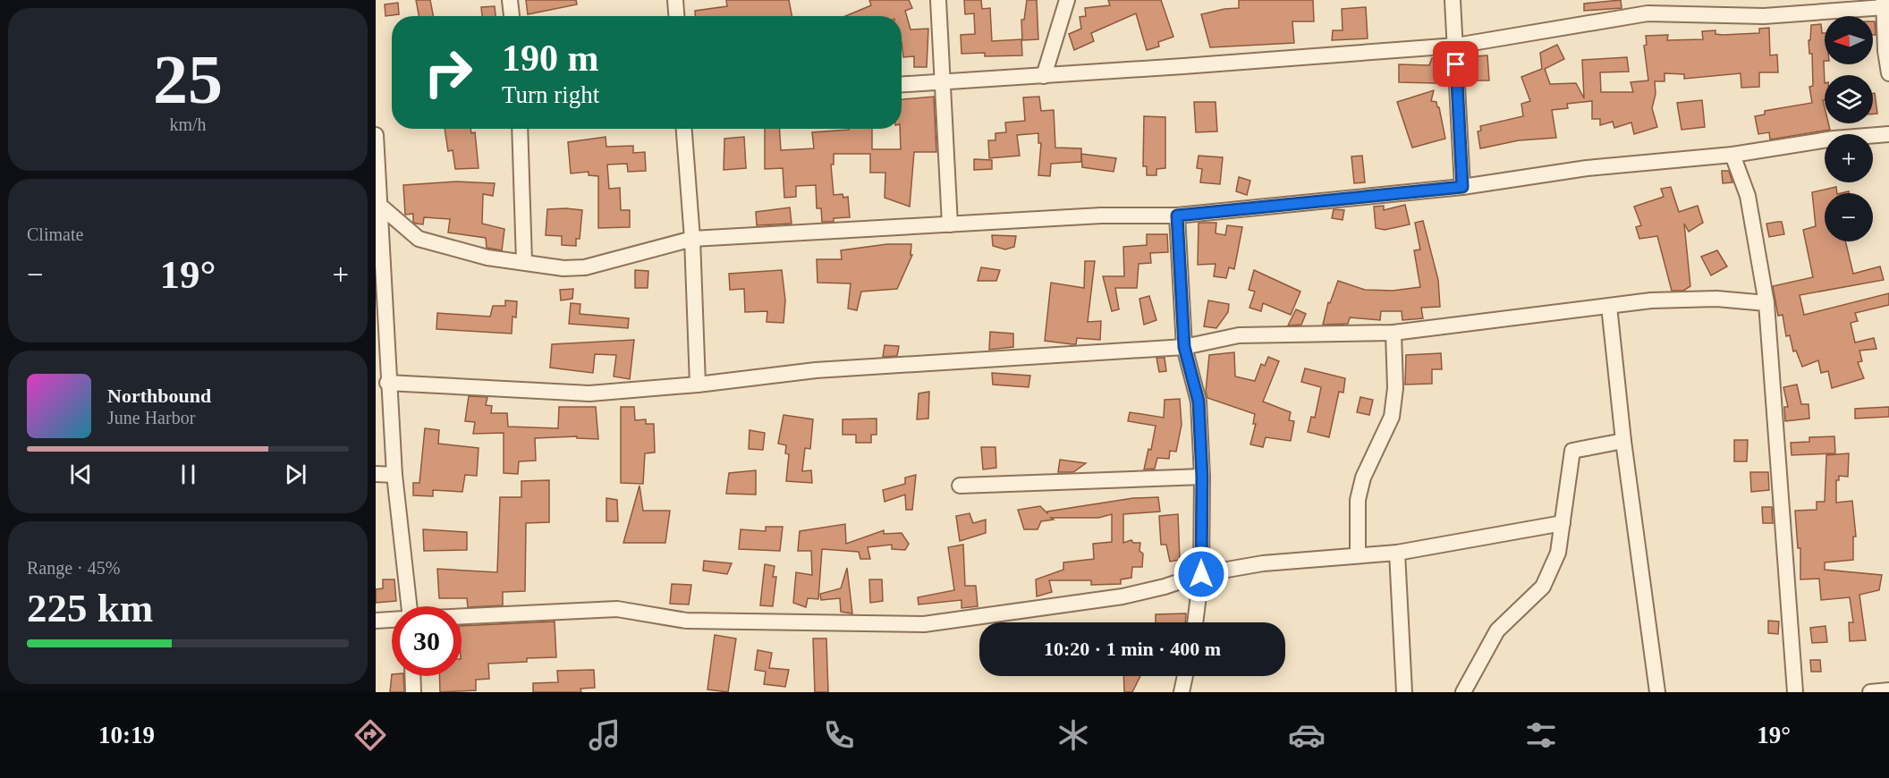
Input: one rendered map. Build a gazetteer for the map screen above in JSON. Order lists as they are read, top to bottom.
{
  "north": "left",
  "page": {
    "tile": [
      ["25", "km/h"],
      "Climate",
      ["Range · 45%", "225 km"]
    ],
    "map_buttons": ["+", "−"],
    "turn": ["190 m", "Turn right"],
    "heat": ["−", "19°", "+"],
    "song": ["Northbound", "June Harbor"],
    "limit": "30",
    "trip": "10:20 · 1 min · 400 m",
    "tabs": ["10:19", "19°"]
  }
}
